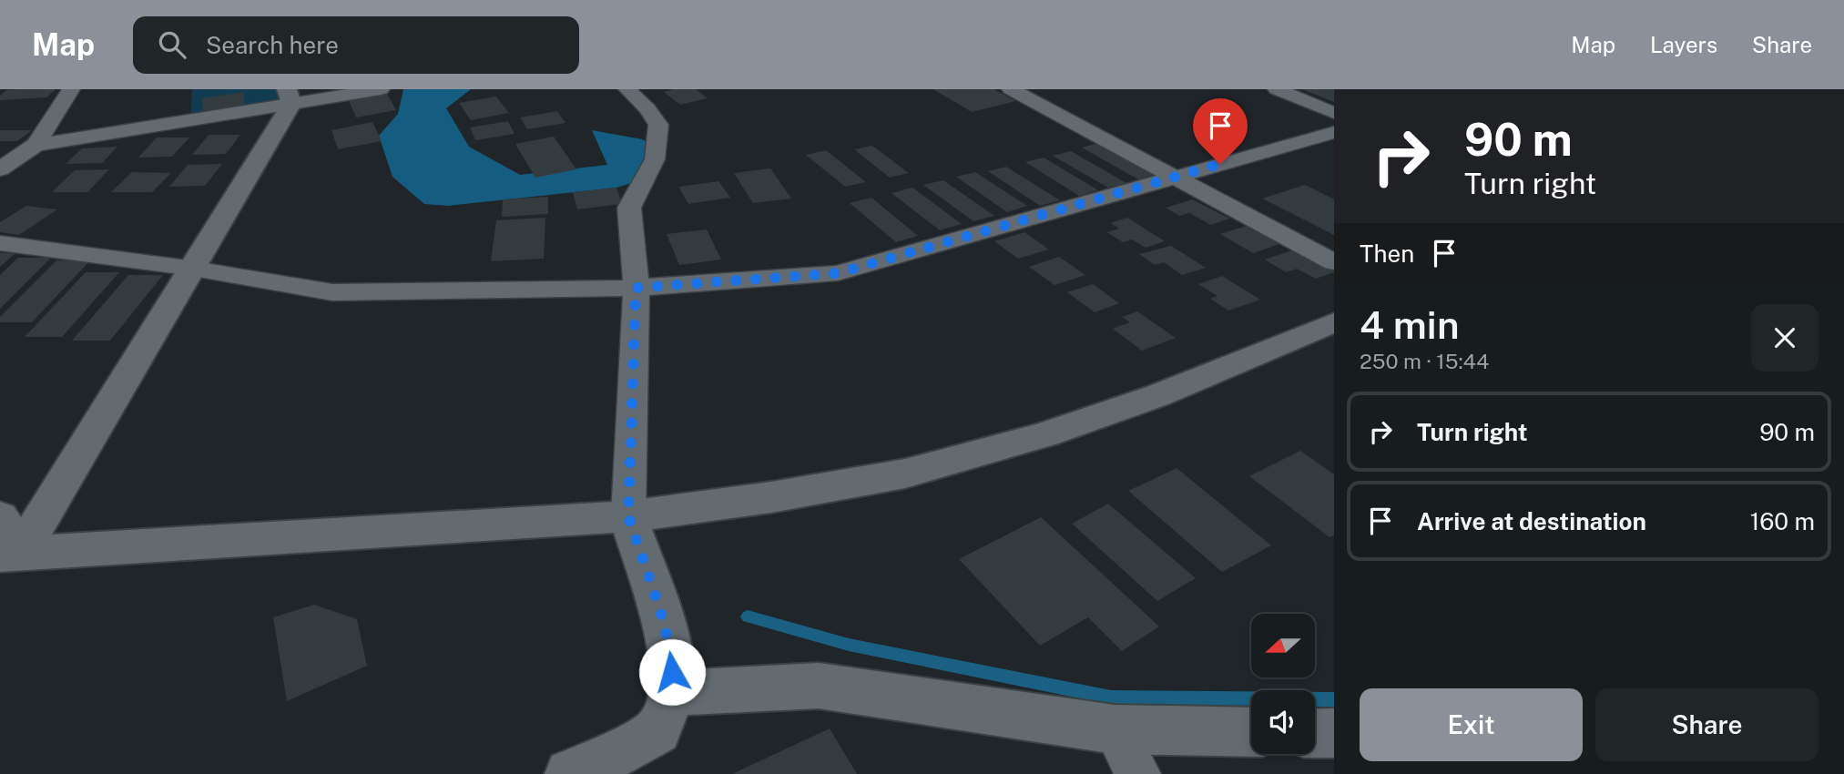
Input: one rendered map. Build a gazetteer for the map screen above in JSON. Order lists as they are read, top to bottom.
{
  "north": "left",
  "page": {
    "header": "Map",
    "search": "Search here",
    "nav": ["Map", "Layers", "Share"],
    "turn": ["90 m", "Turn right"],
    "then": "Then",
    "heading": ["4 min", "250 m · 15:44"],
    "list": [
      {
        "name": "Turn right",
        "value": "90 m"
      },
      {
        "name": "Arrive at destination",
        "value": "160 m"
      }
    ],
    "buttons": ["Exit", "Share"]
  }
}
